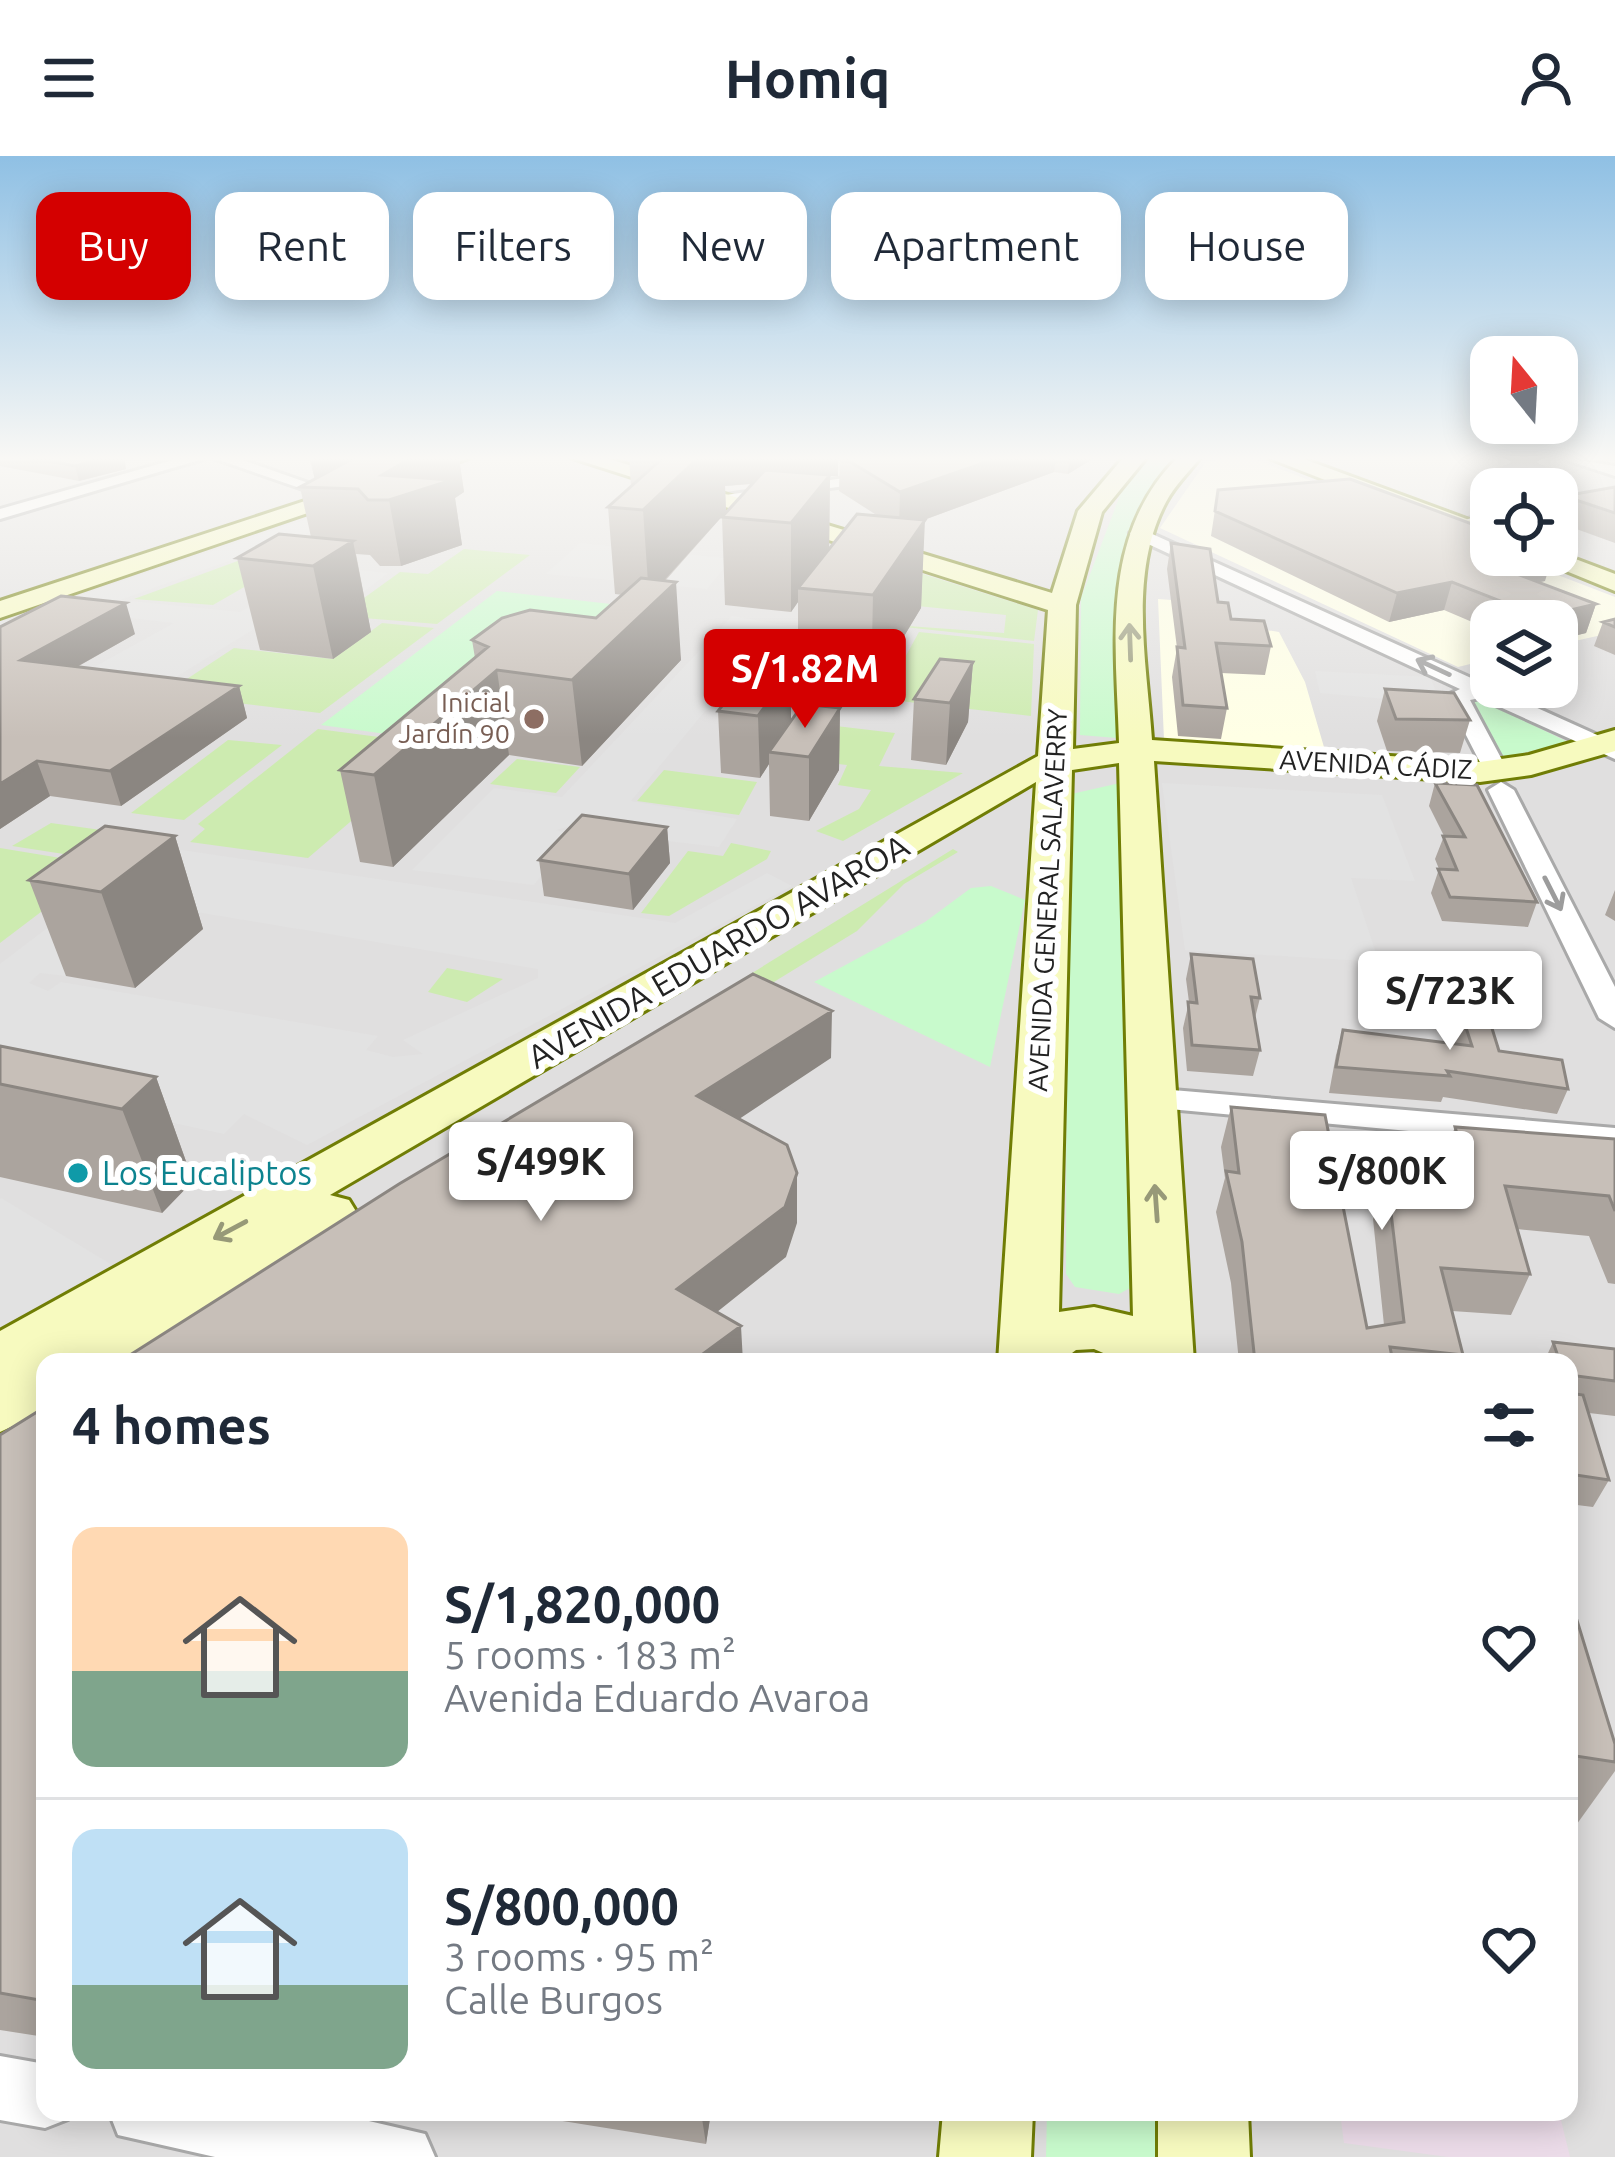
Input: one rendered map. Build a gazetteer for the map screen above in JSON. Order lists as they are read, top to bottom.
{
  "streets": {
    "main road": ["AVENIDA CÁDIZ", "AVENIDA GENERAL SALAVERRY", "AVENIDA EDUARDO AVAROA"]
  },
  "crossings": [
    ["AVENIDA CÁDIZ", "AVENIDA EDUARDO AVAROA"],
    ["AVENIDA GENERAL SALAVERRY", "AVENIDA EDUARDO AVAROA"]
  ],
  "places": ["Inicial Jardín 90", "Los Eucaliptos"],
  "north": "top",
  "page": {
    "header": "Homiq",
    "chip": [
      "Buy",
      "Rent",
      "Filters",
      "New",
      "Apartment",
      "House"
    ],
    "price": [
      "S/1.82M",
      "S/723K",
      "S/499K",
      "S/800K"
    ],
    "heading": "4 homes",
    "list": [
      {
        "name": "S/1,820,000",
        "note": "5 rooms · 183 m² · Avenida Eduardo Avaroa"
      },
      {
        "name": "S/800,000",
        "note": "3 rooms · 95 m² · Calle Burgos"
      }
    ]
  }
}
